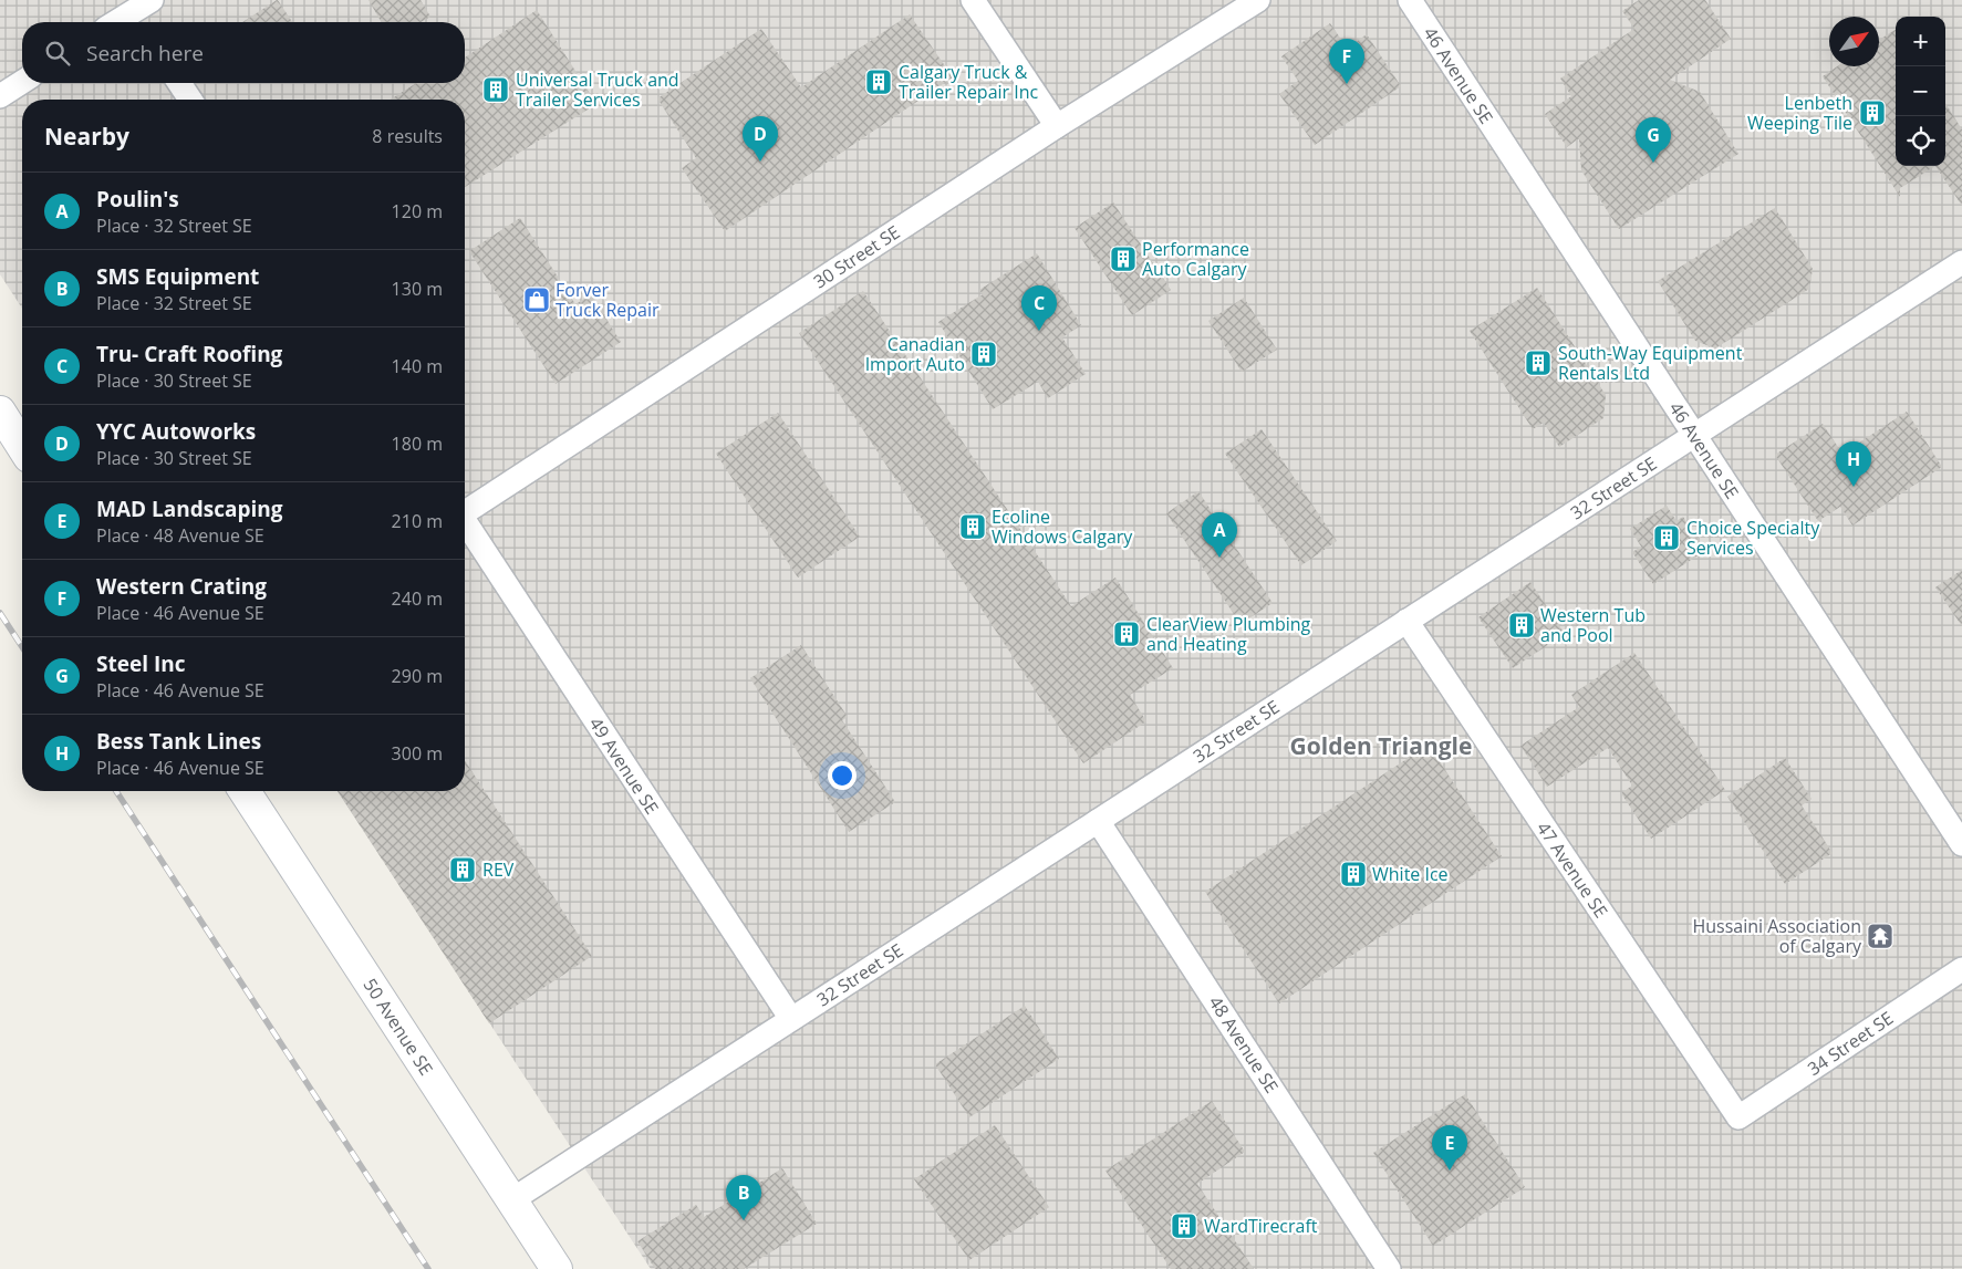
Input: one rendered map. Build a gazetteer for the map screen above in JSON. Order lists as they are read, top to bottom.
{
  "streets": {
    "street": [
      "46 Avenue SE",
      "30 Street SE",
      "32 Street SE",
      "49 Avenue SE",
      "47 Avenue SE",
      "50 Avenue SE",
      "34 Street SE",
      "48 Avenue SE"
    ]
  },
  "crossings": [
    ["46 Avenue SE", "32 Street SE"],
    ["32 Street SE", "49 Avenue SE"],
    ["32 Street SE", "47 Avenue SE"],
    ["32 Street SE", "50 Avenue SE"],
    ["32 Street SE", "48 Avenue SE"],
    ["47 Avenue SE", "34 Street SE"]
  ],
  "districts": ["Golden Triangle"],
  "places": {
    "building": [
      "Calgary Truck & Trailer Repair Inc",
      "Universal Truck and Trailer Services",
      "Lenbeth Weeping Tile",
      "Performance Auto Calgary",
      "Canadian Import Auto",
      "South-Way Equipment Rentals Ltd",
      "Ecoline Windows Calgary",
      "Choice Specialty Services",
      "Western Tub and Pool",
      "ClearView Plumbing and Heating",
      "REV",
      "White Ice",
      "WardTirecraft"
    ],
    "shop": ["Forver Truck Repair"],
    "temple": ["Hussaini Association of Calgary"]
  },
  "north": "top right",
  "page": {
    "map_buttons": ["+", "−"],
    "search": "Search here",
    "pins": [
      "F",
      "D",
      "G",
      "C",
      "H",
      "A",
      "E",
      "B"
    ],
    "heading": ["Nearby", "8 results"],
    "list": [
      {
        "mark": "A",
        "name": "Poulin's",
        "note": "Place · 32 Street SE",
        "value": "120 m"
      },
      {
        "mark": "B",
        "name": "SMS Equipment",
        "note": "Place · 32 Street SE",
        "value": "130 m"
      },
      {
        "mark": "C",
        "name": "Tru- Craft Roofing",
        "note": "Place · 30 Street SE",
        "value": "140 m"
      },
      {
        "mark": "D",
        "name": "YYC Autoworks",
        "note": "Place · 30 Street SE",
        "value": "180 m"
      },
      {
        "mark": "E",
        "name": "MAD Landscaping",
        "note": "Place · 48 Avenue SE",
        "value": "210 m"
      },
      {
        "mark": "F",
        "name": "Western Crating",
        "note": "Place · 46 Avenue SE",
        "value": "240 m"
      },
      {
        "mark": "G",
        "name": "Steel Inc",
        "note": "Place · 46 Avenue SE",
        "value": "290 m"
      },
      {
        "mark": "H",
        "name": "Bess Tank Lines",
        "note": "Place · 46 Avenue SE",
        "value": "300 m"
      }
    ]
  }
}
